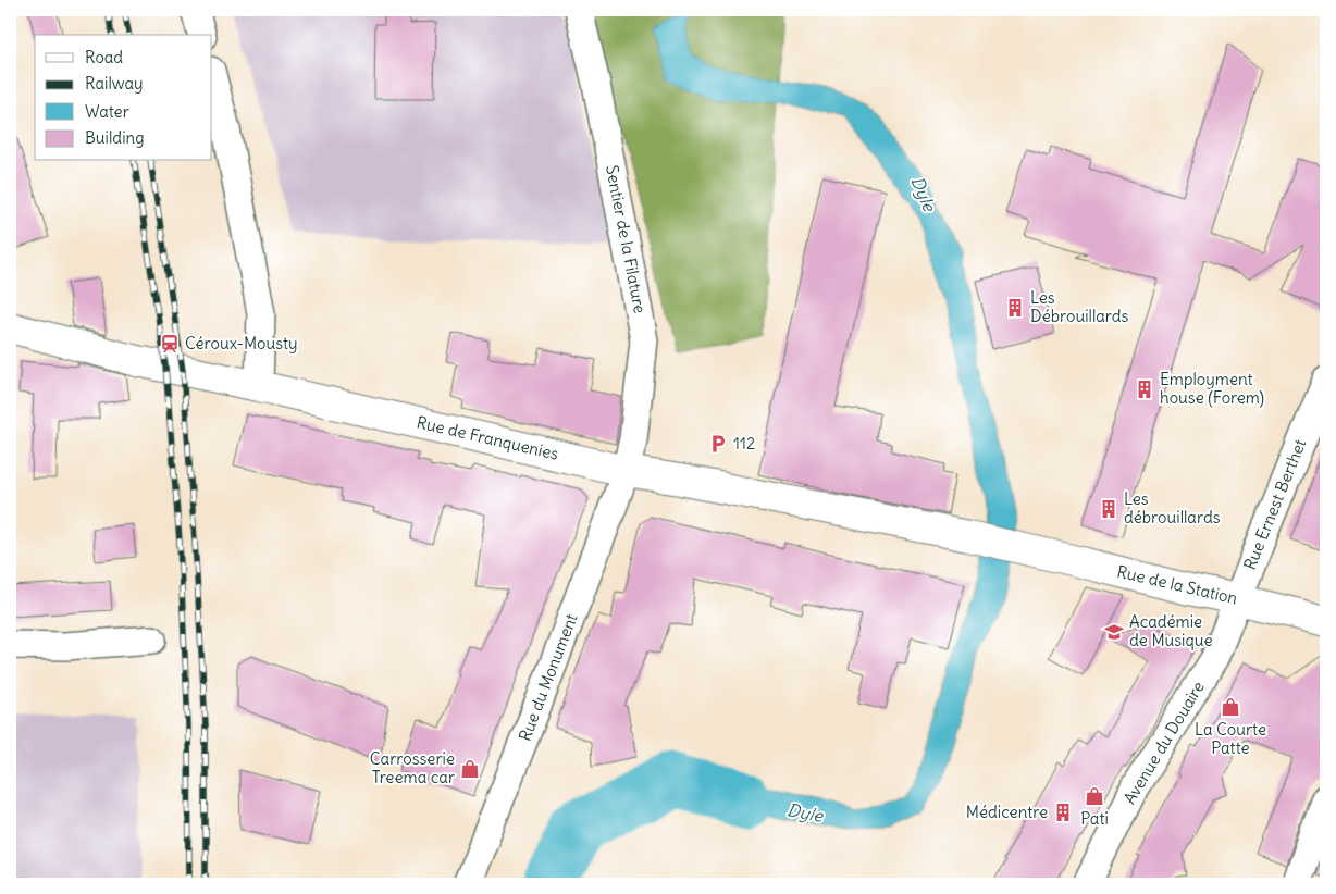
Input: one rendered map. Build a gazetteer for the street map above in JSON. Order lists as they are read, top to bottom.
{
  "streets": {
    "street": [
      "Sentier de la Filature",
      "Rue de Franquenies",
      "Rue Ernest Berthet",
      "Rue de la Station",
      "Rue du Monument",
      "Avenue du Douaire"
    ]
  },
  "crossings": [
    ["Sentier de la Filature", "Rue de Franquenies"],
    ["Sentier de la Filature", "Rue du Monument"],
    ["Rue de Franquenies", "Rue de la Station"],
    ["Rue de Franquenies", "Rue du Monument"],
    ["Rue Ernest Berthet", "Rue de la Station"],
    ["Rue Ernest Berthet", "Avenue du Douaire"],
    ["Rue de la Station", "Avenue du Douaire"]
  ],
  "water": ["Dyle"],
  "places": {
    "building": [
      "Les Débrouillards",
      "Employment house (Forem)",
      "Les débrouillards",
      "Médicentre"
    ],
    "station": ["Céroux-Mousty"],
    "parking": ["112"],
    "school or university": ["Académie de Musique"],
    "shop": ["La Courte Patte", "Carrosserie Treema car", "Pati"]
  },
  "legend": [
    "Road",
    "Railway",
    "Water",
    "Building"
  ]
}
